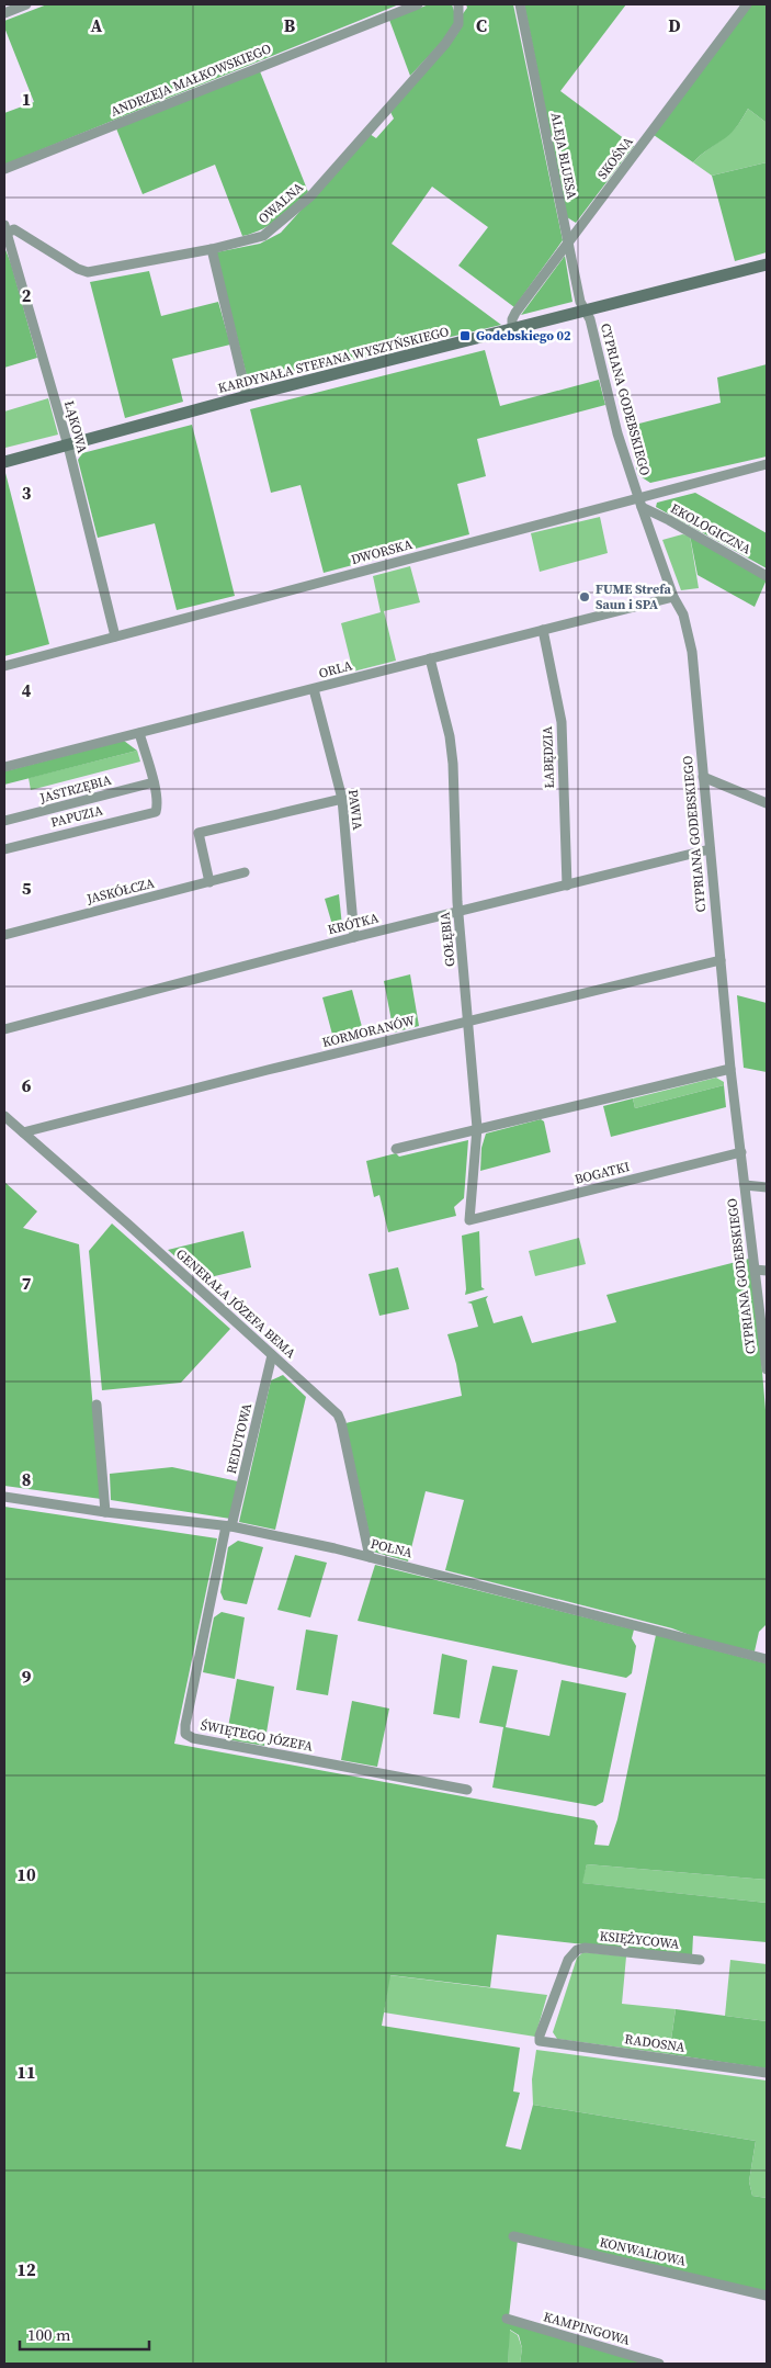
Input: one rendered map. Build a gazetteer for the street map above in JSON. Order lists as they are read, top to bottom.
{
  "streets": {
    "main road": ["KARDYNAŁA STEFANA WYSZYŃSKIEGO"],
    "street": [
      "ANDRZEJA MAŁKOWSKIEGO",
      "ALEJA BLUESA",
      "SKOŚNA",
      "OWALNA",
      "CYPRIANA GODEBSKIEGO",
      "ŁĄKOWA",
      "EKOLOGICZNA",
      "DWORSKA",
      "ORLA",
      "ŁABĘDZIA",
      "JASTRZĘBIA",
      "PAWIA",
      "PAPUZIA",
      "JASKÓŁCZA",
      "KRÓTKA",
      "GOŁĘBIA",
      "KORMORANÓW",
      "BOGATKI",
      "GENERAŁA JÓZEFA BEMA",
      "REDUTOWA",
      "POLNA",
      "ŚWIĘTEGO JÓZEFA",
      "KSIĘŻYCOWA",
      "RADOSNA",
      "KONWALIOWA",
      "KAMPINGOWA"
    ]
  },
  "crossings": [
    ["ALEJA BLUESA", "SKOŚNA"],
    ["ALEJA BLUESA", "KARDYNAŁA STEFANA WYSZYŃSKIEGO"],
    ["ALEJA BLUESA", "CYPRIANA GODEBSKIEGO"],
    ["SKOŚNA", "KARDYNAŁA STEFANA WYSZYŃSKIEGO"],
    ["OWALNA", "ŁĄKOWA"],
    ["KARDYNAŁA STEFANA WYSZYŃSKIEGO", "CYPRIANA GODEBSKIEGO"],
    ["KARDYNAŁA STEFANA WYSZYŃSKIEGO", "ŁĄKOWA"],
    ["CYPRIANA GODEBSKIEGO", "EKOLOGICZNA"],
    ["CYPRIANA GODEBSKIEGO", "DWORSKA"],
    ["CYPRIANA GODEBSKIEGO", "ORLA"],
    ["CYPRIANA GODEBSKIEGO", "KRÓTKA"],
    ["CYPRIANA GODEBSKIEGO", "KORMORANÓW"],
    ["CYPRIANA GODEBSKIEGO", "BOGATKI"],
    ["ŁĄKOWA", "DWORSKA"],
    ["EKOLOGICZNA", "DWORSKA"],
    ["ORLA", "ŁABĘDZIA"],
    ["ORLA", "PAWIA"],
    ["ORLA", "GOŁĘBIA"],
    ["ŁABĘDZIA", "KRÓTKA"],
    ["JASTRZĘBIA", "PAPUZIA"],
    ["PAWIA", "KRÓTKA"],
    ["KRÓTKA", "GOŁĘBIA"],
    ["GOŁĘBIA", "KORMORANÓW"],
    ["GOŁĘBIA", "BOGATKI"],
    ["KORMORANÓW", "GENERAŁA JÓZEFA BEMA"],
    ["GENERAŁA JÓZEFA BEMA", "REDUTOWA"],
    ["GENERAŁA JÓZEFA BEMA", "POLNA"],
    ["REDUTOWA", "POLNA"],
    ["REDUTOWA", "ŚWIĘTEGO JÓZEFA"],
    ["POLNA", "ŚWIĘTEGO JÓZEFA"],
    ["KSIĘŻYCOWA", "RADOSNA"]
  ],
  "places": {
    "transit": ["Godebskiego 02"],
    "other": ["FUME Strefa Saun i SPA"]
  },
  "scale_bar": "100 m",
  "grid": {
    "columns": [
      "A",
      "B",
      "C",
      "D"
    ],
    "rows": [
      "1",
      "2",
      "3",
      "4",
      "5",
      "6",
      "7",
      "8",
      "9",
      "10",
      "11",
      "12"
    ]
  }
}
